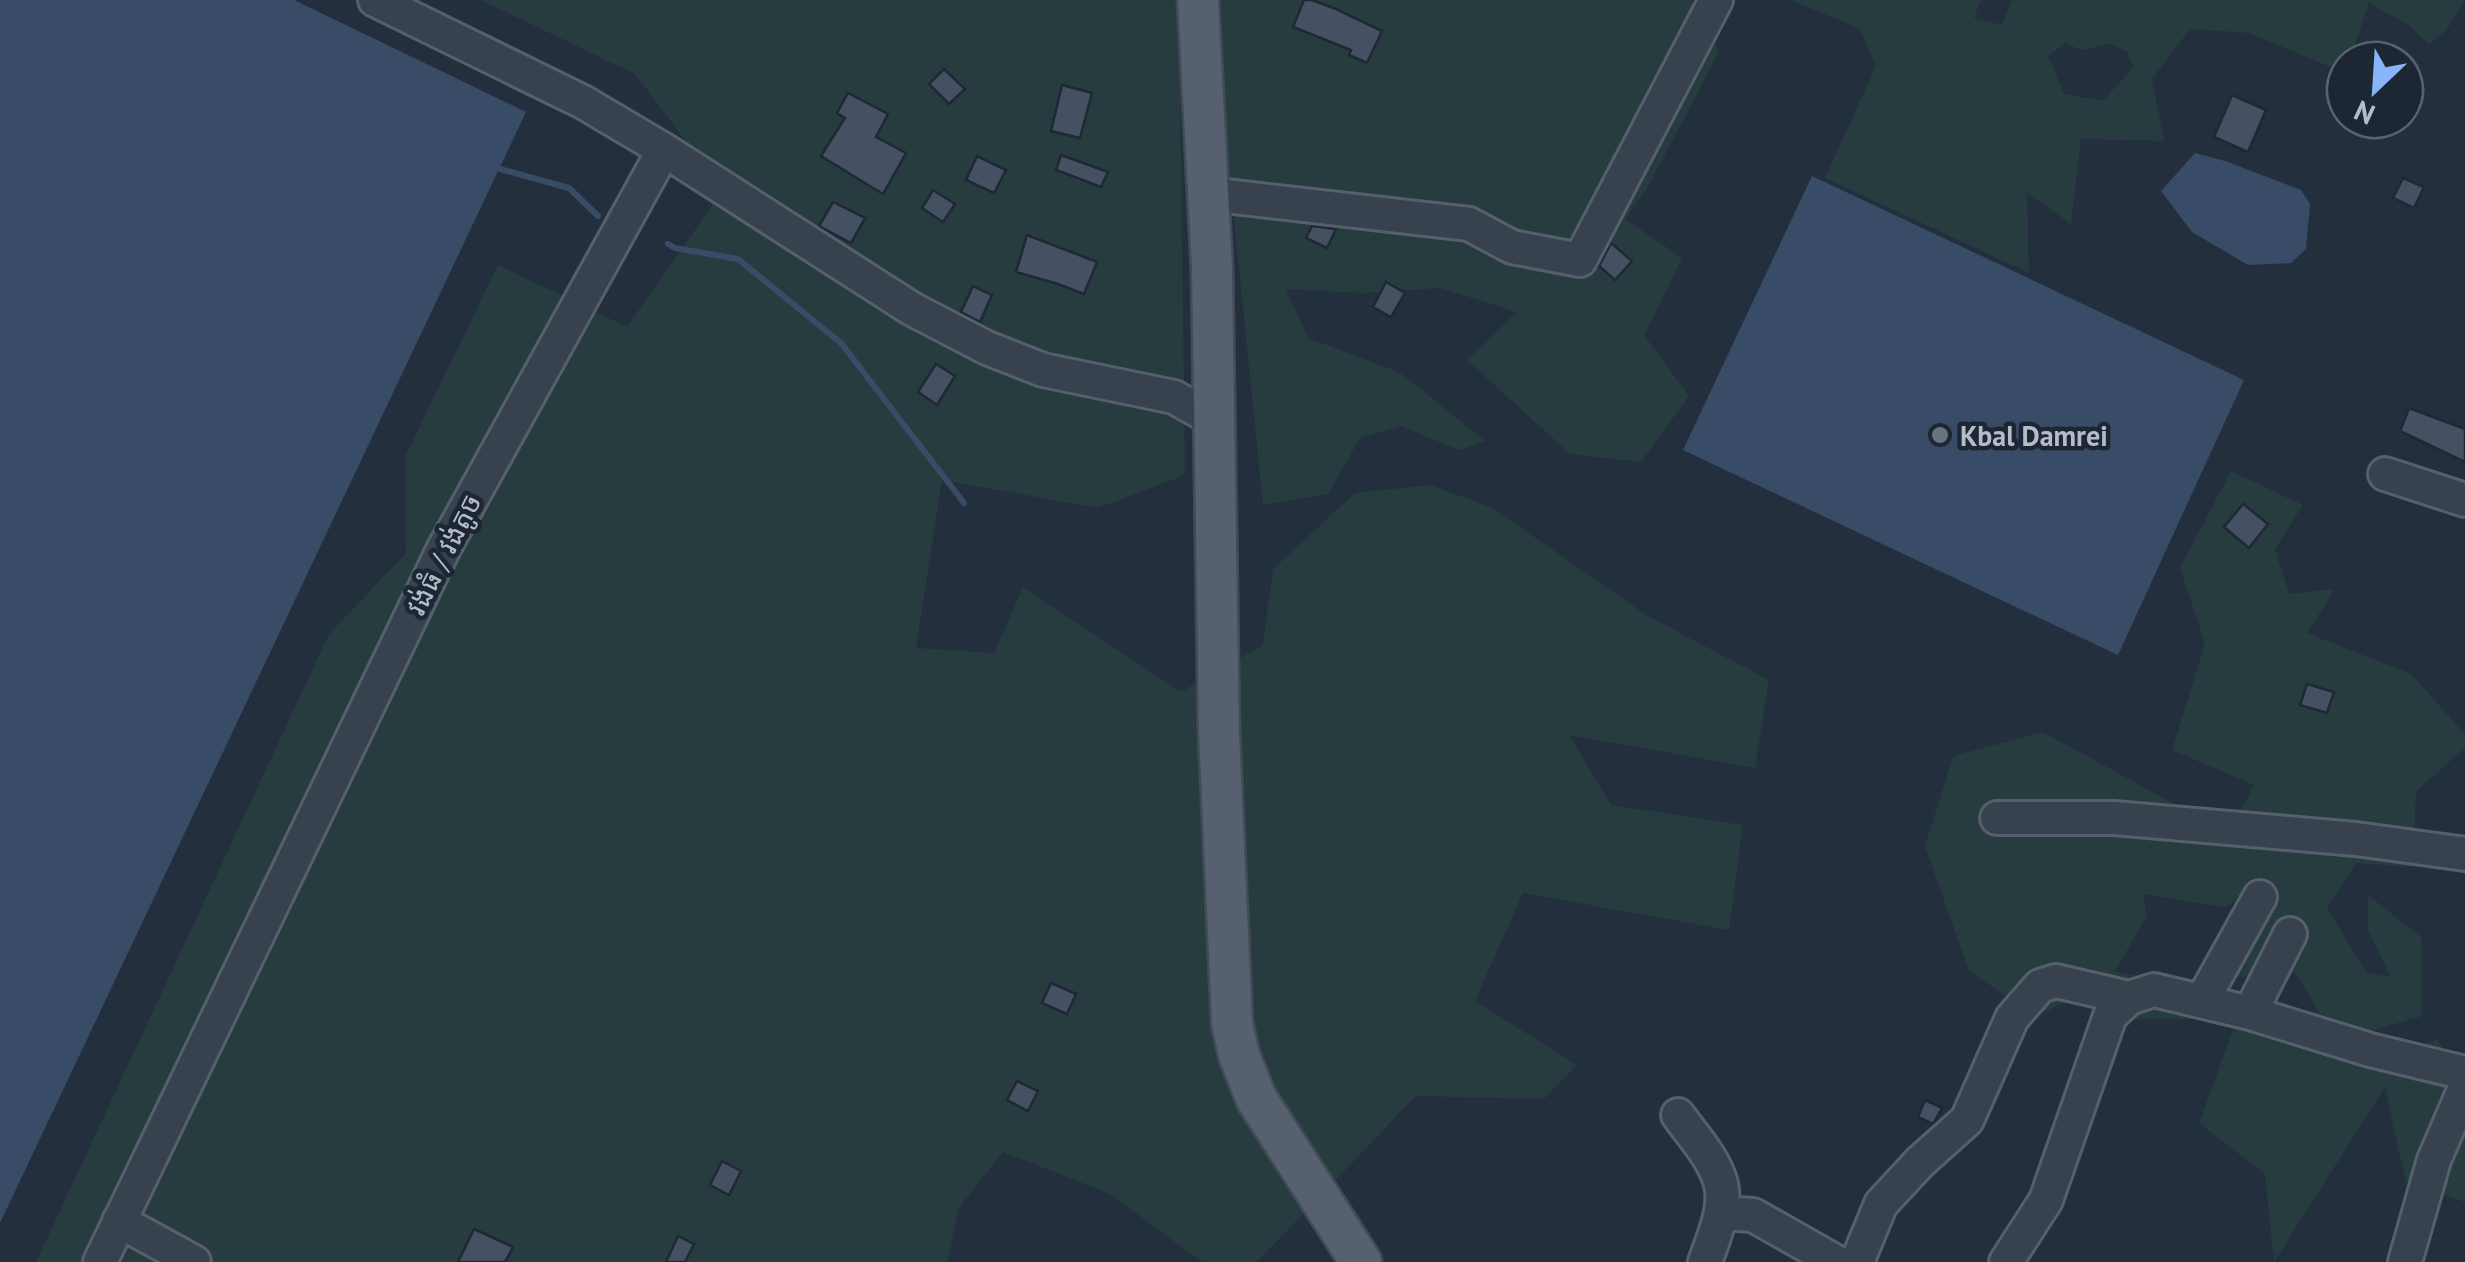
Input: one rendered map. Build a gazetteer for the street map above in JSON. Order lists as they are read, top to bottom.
{
  "streets": {
    "street": ["វង់ធំ / វង់តូច"]
  },
  "places": ["Kbal Damrei"],
  "north": "bottom left"
}
